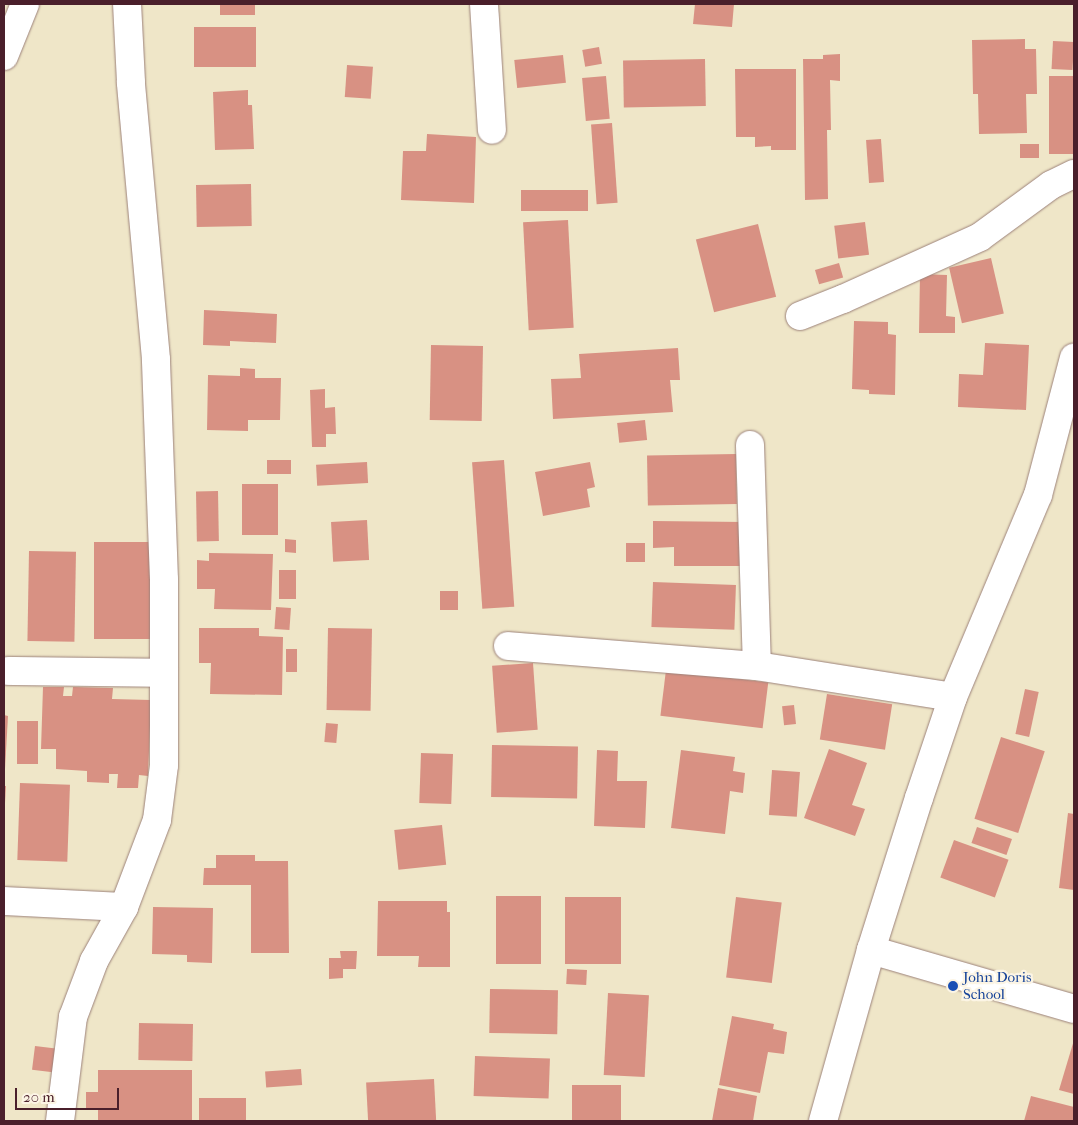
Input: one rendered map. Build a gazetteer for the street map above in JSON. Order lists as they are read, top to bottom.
{
  "places": ["John Doris School"],
  "scale_bar": "20 m"
}
